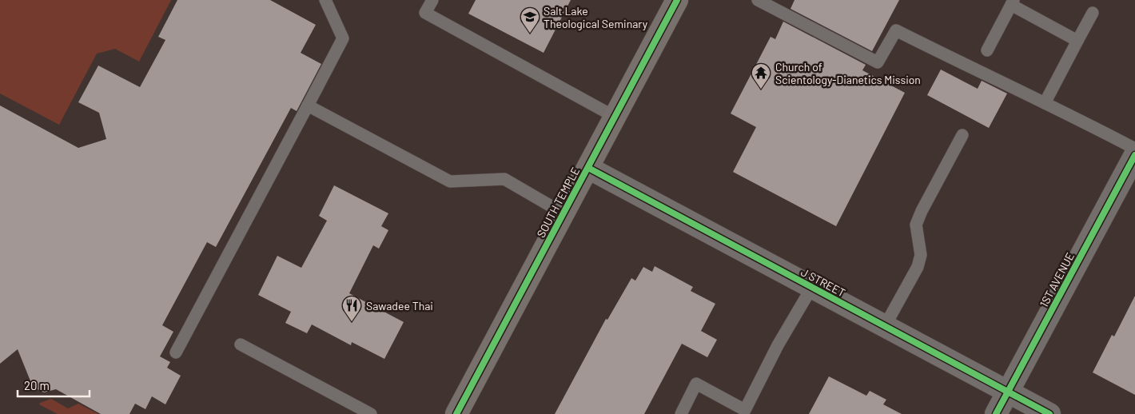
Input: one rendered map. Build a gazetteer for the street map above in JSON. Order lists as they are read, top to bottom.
{
  "streets": {
    "main road": ["SOUTH TEMPLE"],
    "street": ["1ST AVENUE", "J STREET"]
  },
  "crossings": [
    ["SOUTH TEMPLE", "J STREET"],
    ["1ST AVENUE", "J STREET"]
  ],
  "places": {
    "school or university": ["Salt Lake Theological Seminary"],
    "temple": ["Church of Scientology-Dianetics Mission"],
    "restaurant": ["Sawadee Thai"]
  },
  "scale_bar": "20 m"
}
